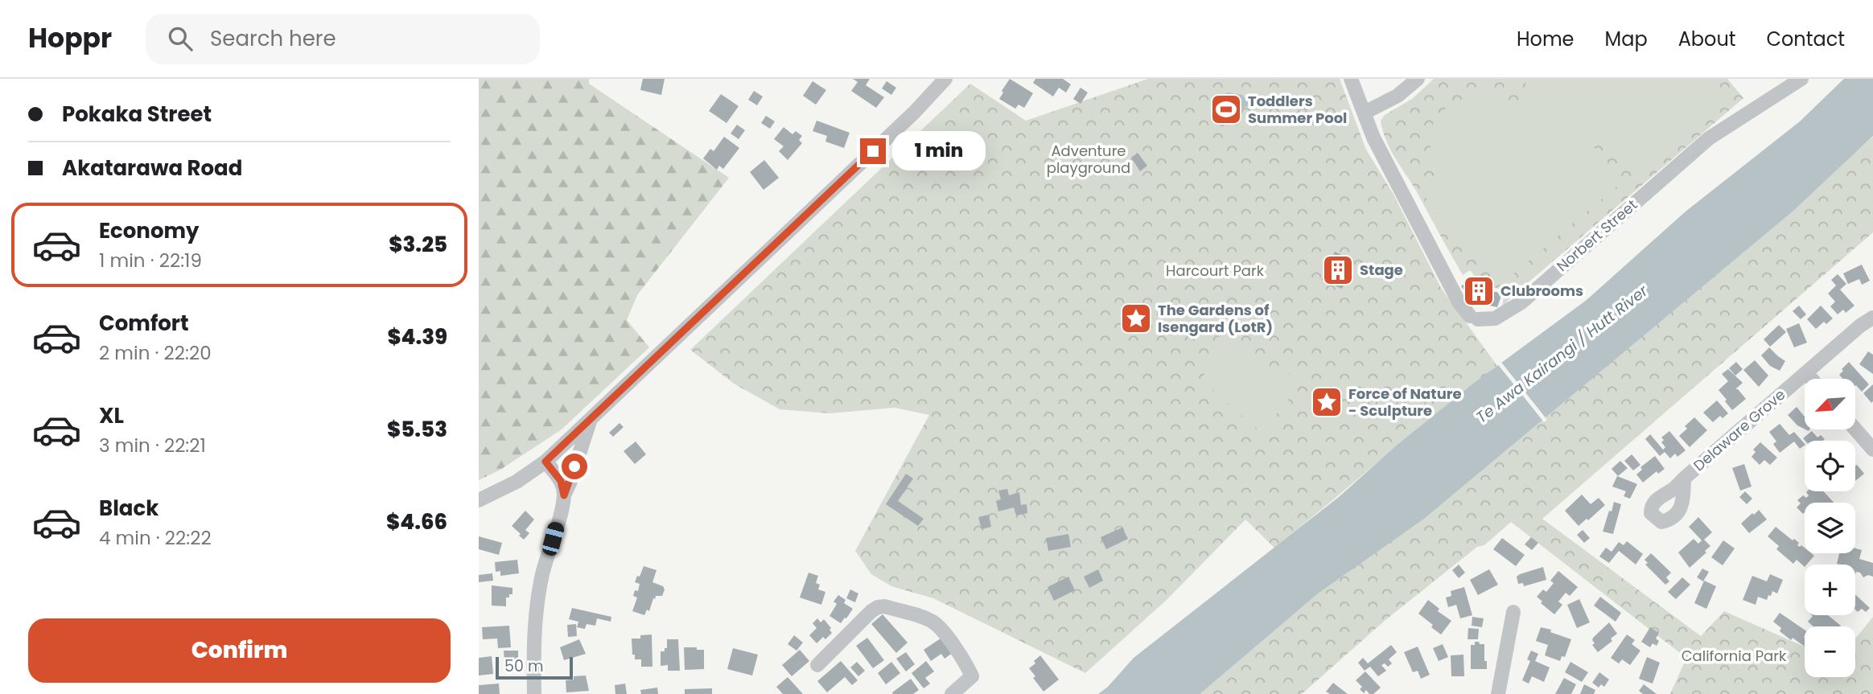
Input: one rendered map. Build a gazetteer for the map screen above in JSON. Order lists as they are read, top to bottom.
{
  "streets": {
    "street": ["Norbert Street", "Delaware Grove"]
  },
  "water": ["Te Awa Kairangi / Hutt River"],
  "parks": ["Adventure playground", "Harcourt Park", "California Park"],
  "places": {
    "sports": ["Toddlers Summer Pool"],
    "building": ["Stage", "Clubrooms"],
    "place": ["The Gardens of Isengard (LotR)", "Force of Nature - Sculpture"]
  },
  "scale_bar": "50 m",
  "north": "bottom left",
  "page": {
    "header": "Hoppr",
    "search": "Search here",
    "nav": [
      "Home",
      "Map",
      "About",
      "Contact"
    ],
    "banner": ["Pokaka Street", "Akatarawa Road"],
    "bubble": "1 min",
    "list": [
      {
        "name": "Economy",
        "note": "1 min · 22:19",
        "value": "$3.25"
      },
      {
        "name": "Comfort",
        "note": "2 min · 22:20",
        "value": "$4.39"
      },
      {
        "name": "XL",
        "note": "3 min · 22:21",
        "value": "$5.53"
      },
      {
        "name": "Black",
        "note": "4 min · 22:22",
        "value": "$4.66"
      }
    ],
    "map_buttons": ["+", "−"],
    "buttons": "Confirm",
    "scale": "50 m"
  }
}
